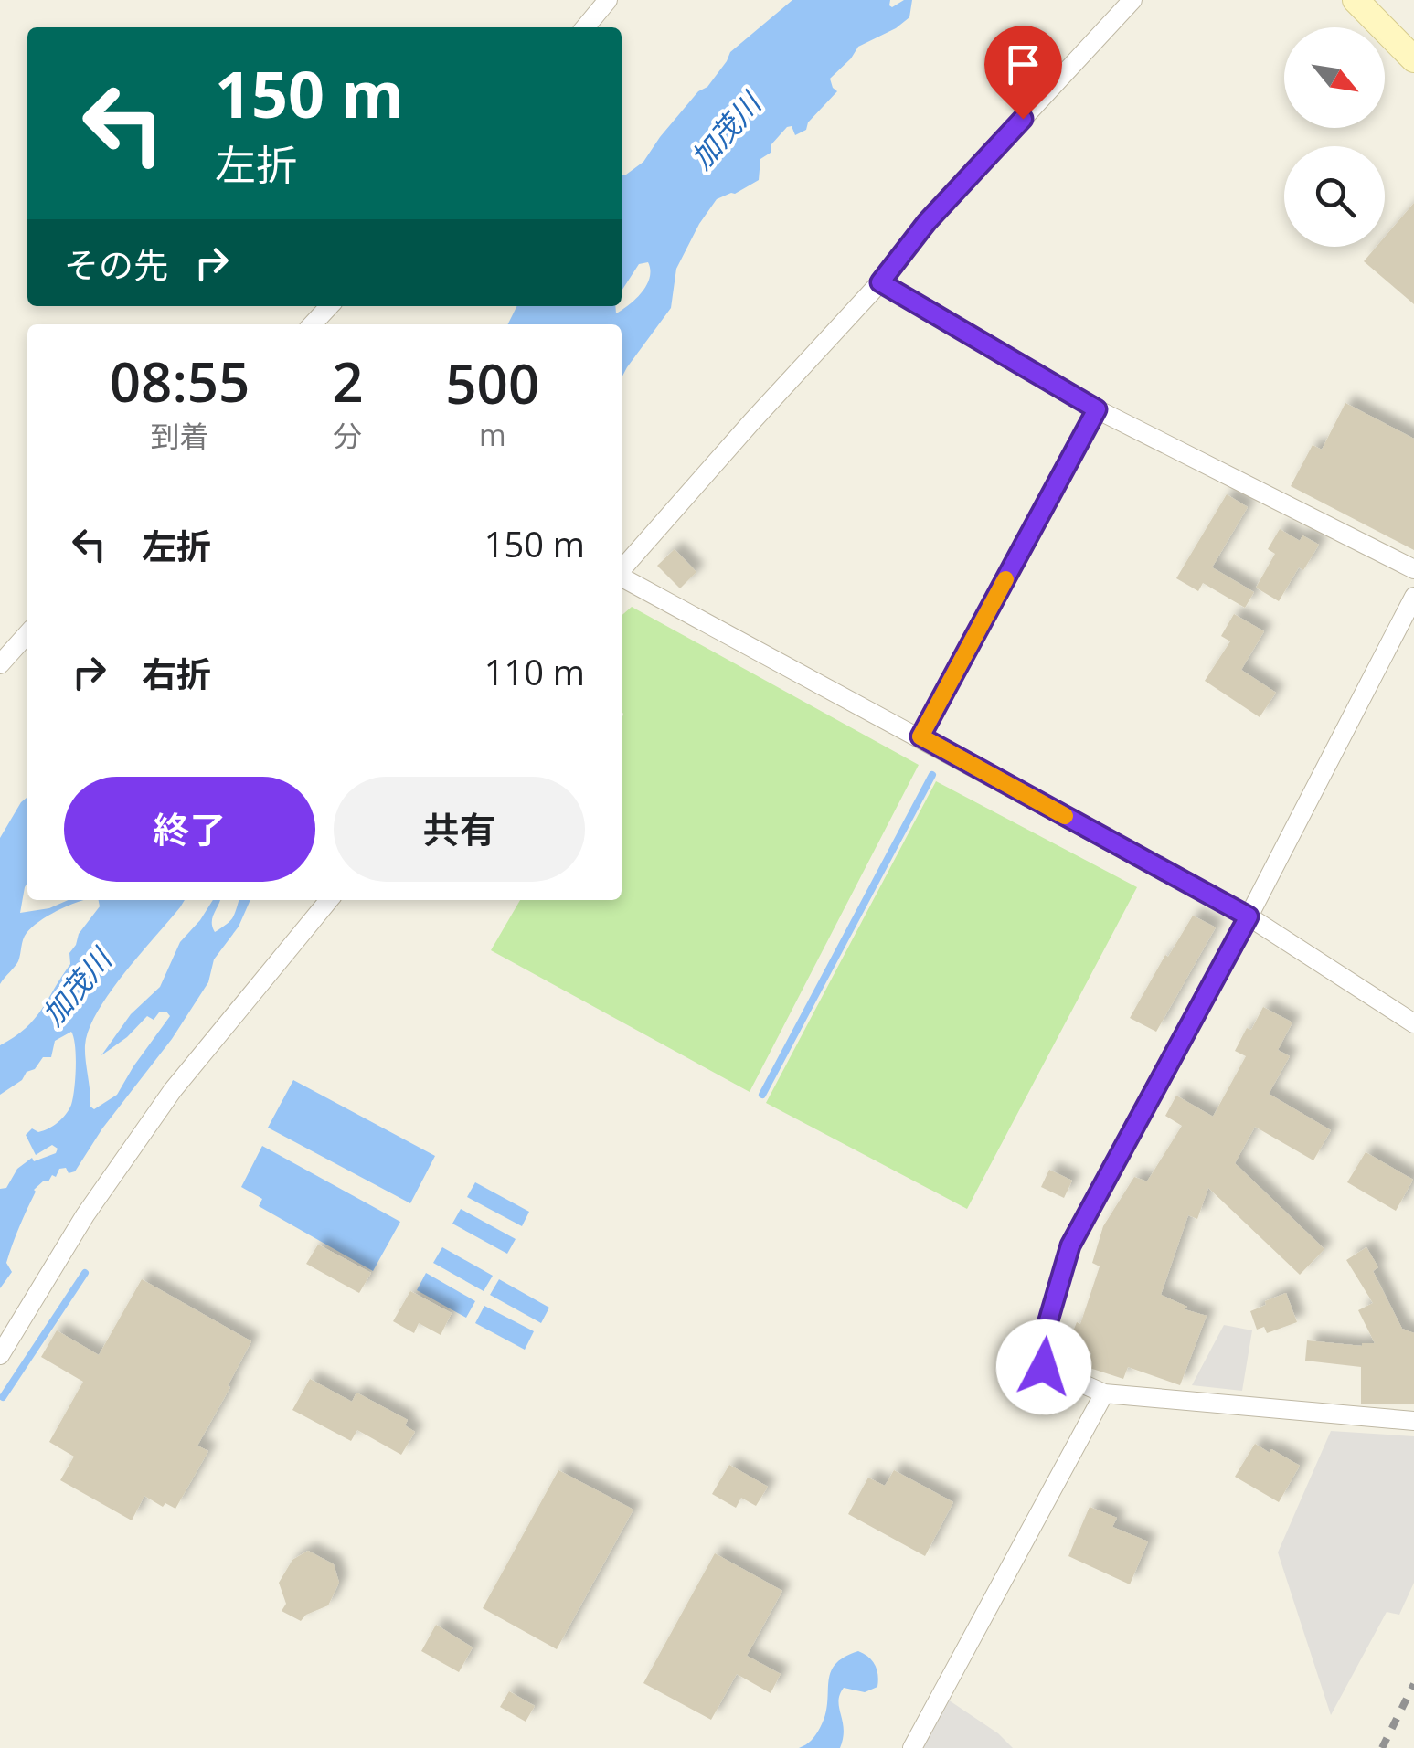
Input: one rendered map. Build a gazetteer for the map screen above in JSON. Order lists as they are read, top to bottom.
{
  "water": ["加茂川"],
  "north": "bottom right",
  "page": {
    "turn": ["150 m", "左折"],
    "then": "その先",
    "eta": [
      "08:55",
      "到着",
      "2",
      "分",
      "500",
      "m"
    ],
    "list": [
      {
        "name": "左折",
        "value": "150 m"
      },
      {
        "name": "右折",
        "value": "110 m"
      }
    ],
    "buttons": ["終了", "共有"]
  }
}
